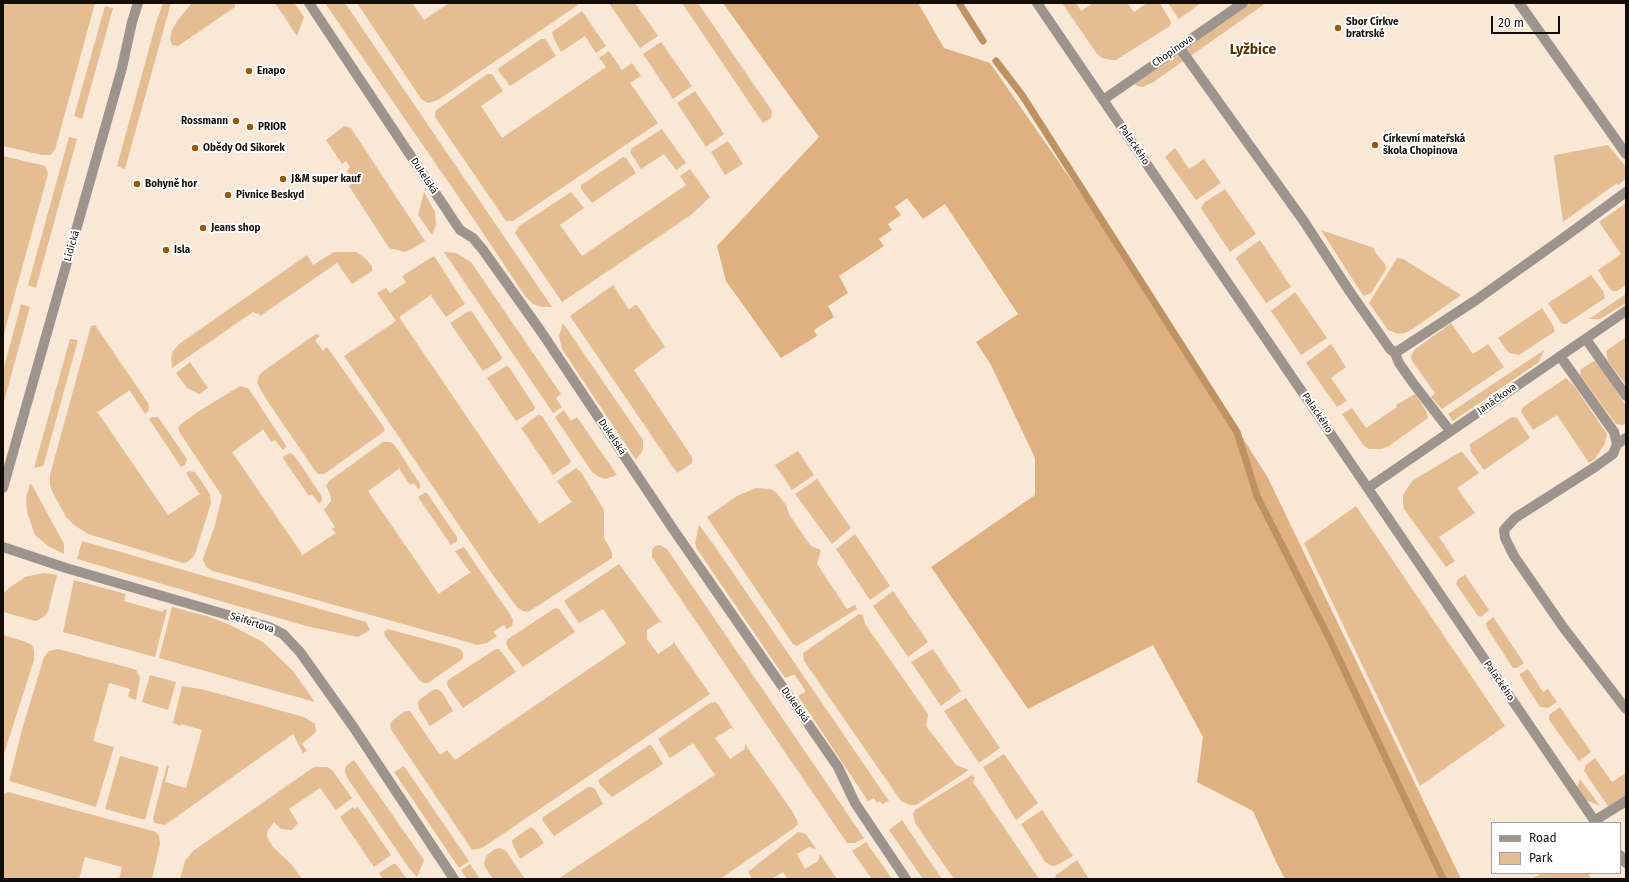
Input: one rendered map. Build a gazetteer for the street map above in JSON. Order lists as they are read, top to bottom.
{
  "streets": {
    "street": [
      "Chopinova",
      "Palackého",
      "Dukelská",
      "Lidická",
      "Janáčkova",
      "Seifertova"
    ]
  },
  "crossings": [
    ["Chopinova", "Palackého"],
    ["Palackého", "Janáčkova"]
  ],
  "districts": ["Lyžbice"],
  "places": [
    "Sbor Církve bratrské",
    "Enapo",
    "Rossmann",
    "PRIOR",
    "Církevní mateřská škola Chopinova",
    "Obědy Od Sikorek",
    "J&M super kauf",
    "Bohyně hor",
    "Pivnice Beskyd",
    "Jeans shop",
    "Isla"
  ],
  "legend": ["Road", "Park"],
  "scale_bar": "20 m"
}
